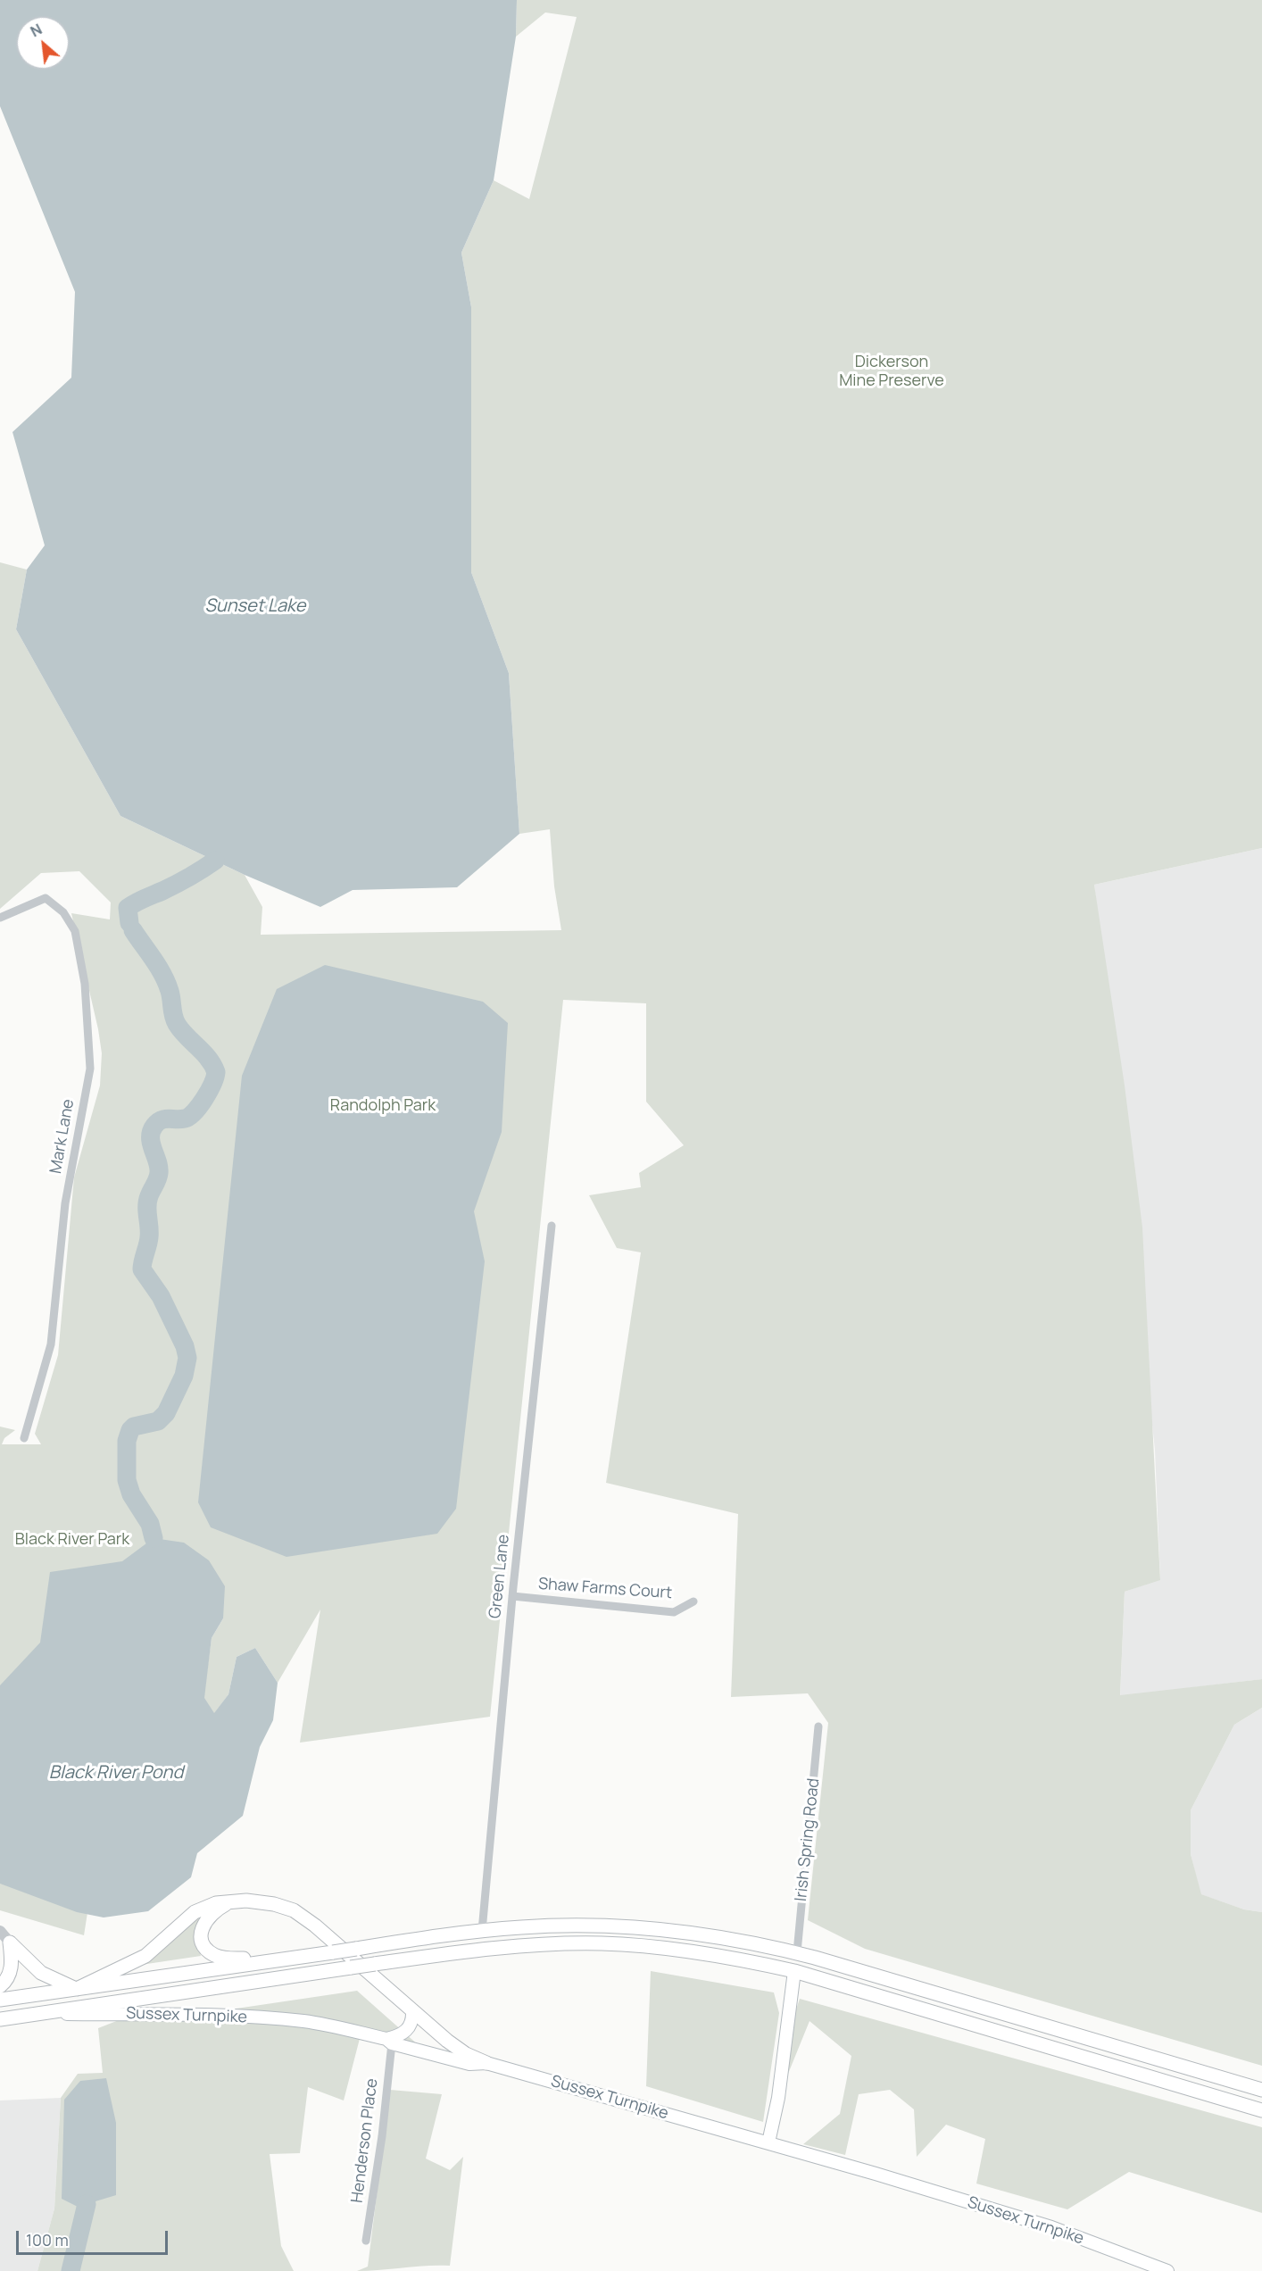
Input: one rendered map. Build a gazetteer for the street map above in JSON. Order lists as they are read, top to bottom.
{
  "streets": {
    "main road": ["Sussex Turnpike"],
    "street": [
      "Mark Lane",
      "Green Lane",
      "Shaw Farms Court",
      "Irish Spring Road",
      "Henderson Place"
    ]
  },
  "crossings": [
    ["Green Lane", "Shaw Farms Court"],
    ["Sussex Turnpike", "Henderson Place"]
  ],
  "water": ["Sunset Lake", "Black River Pond"],
  "parks": ["Dickerson Mine Preserve", "Randolph Park", "Black River Park"],
  "scale_bar": "100 m",
  "north": "top left"
}
